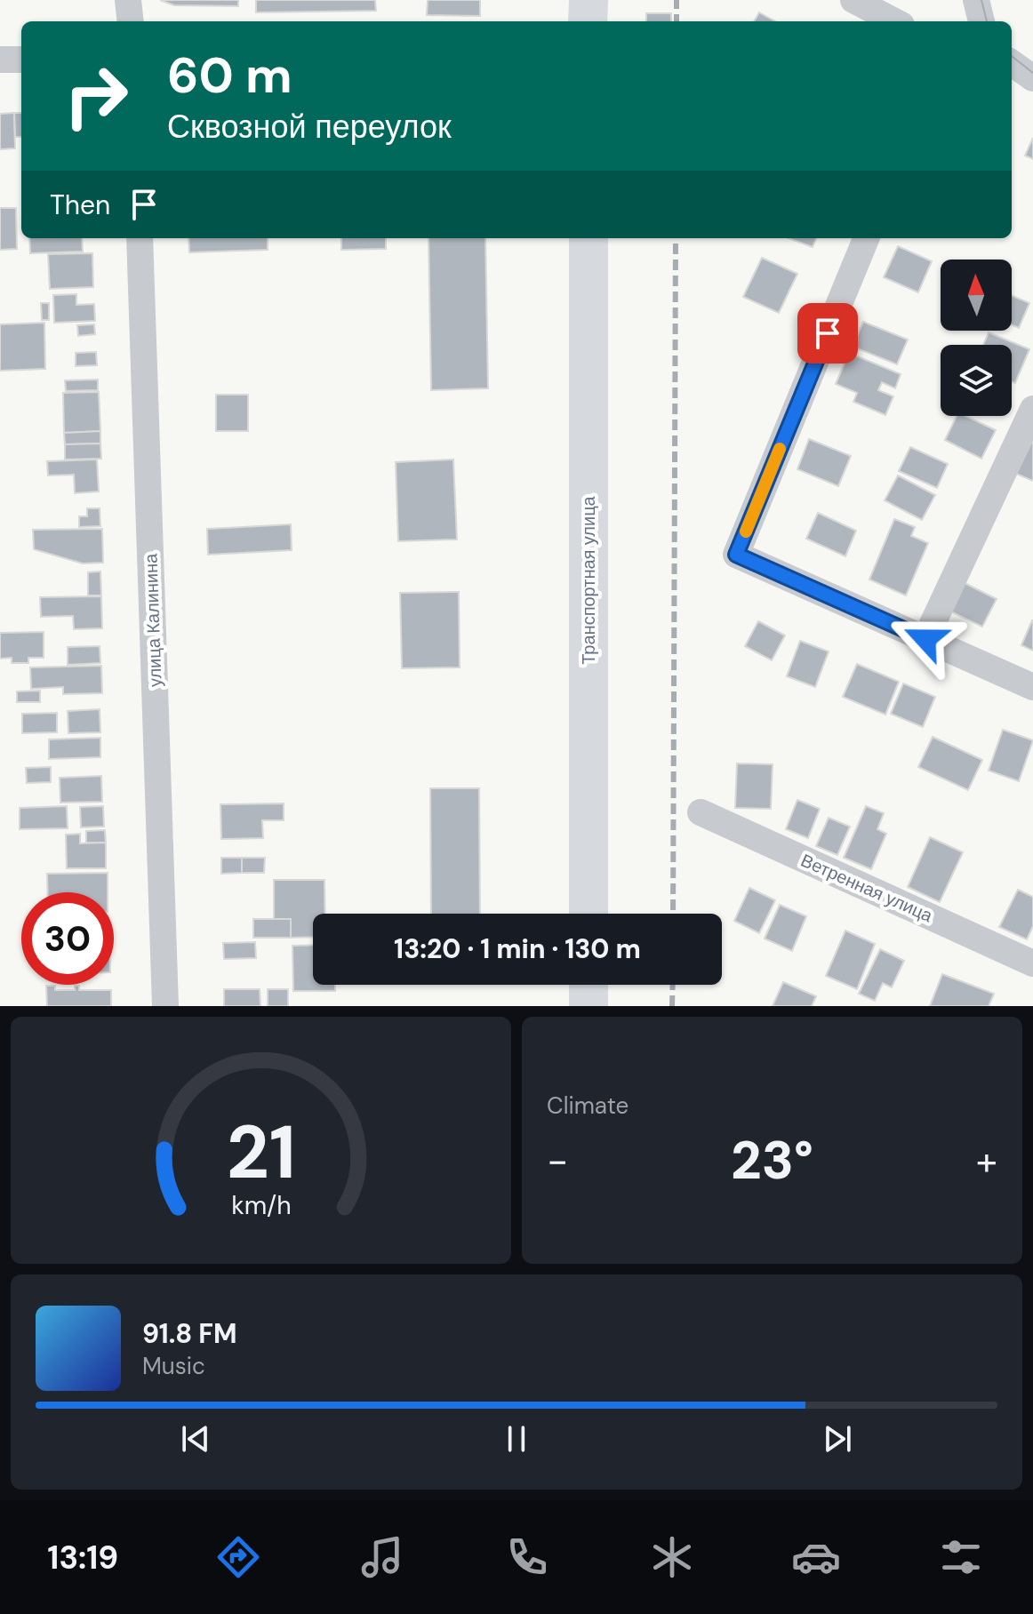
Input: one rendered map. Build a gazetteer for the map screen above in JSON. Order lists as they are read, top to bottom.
{
  "streets": {
    "main road": ["Транспортная улица"],
    "street": ["улица Калинина", "Ветренная улица"]
  },
  "north": "top",
  "page": {
    "turn": ["60 m", "Сквозной переулок"],
    "then": "Then",
    "limit": "30",
    "trip": "13:20 · 1 min · 130 m",
    "tile": "Climate",
    "heat": ["−", "23°", "+"],
    "song": ["91.8 FM", "Music"],
    "tabs": "13:19",
    "gauge": ["21", "km/h"]
  }
}
